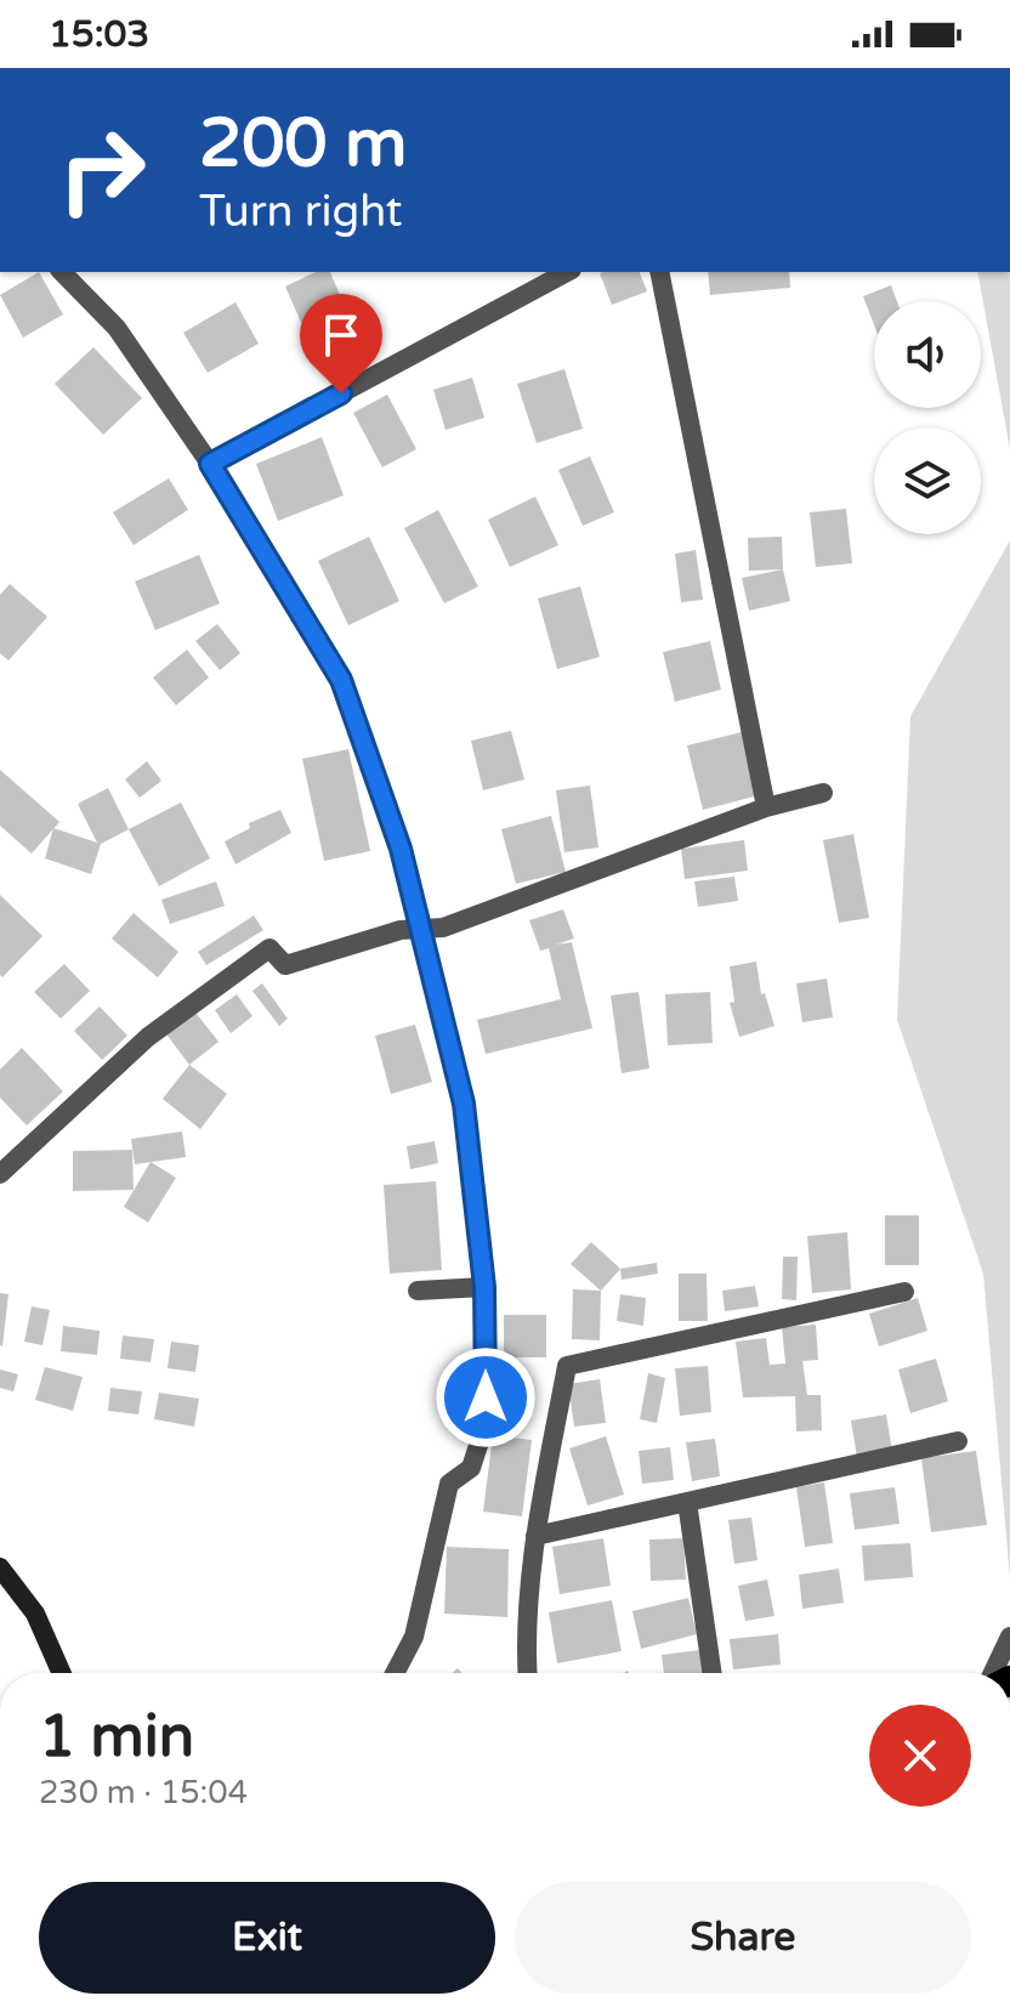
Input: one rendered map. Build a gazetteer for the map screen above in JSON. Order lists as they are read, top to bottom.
{
  "page": {
    "status": "15:03",
    "turn": ["200 m", "Turn right"],
    "heading": ["1 min", "230 m · 15:04"],
    "buttons": ["Exit", "Share"]
  }
}
